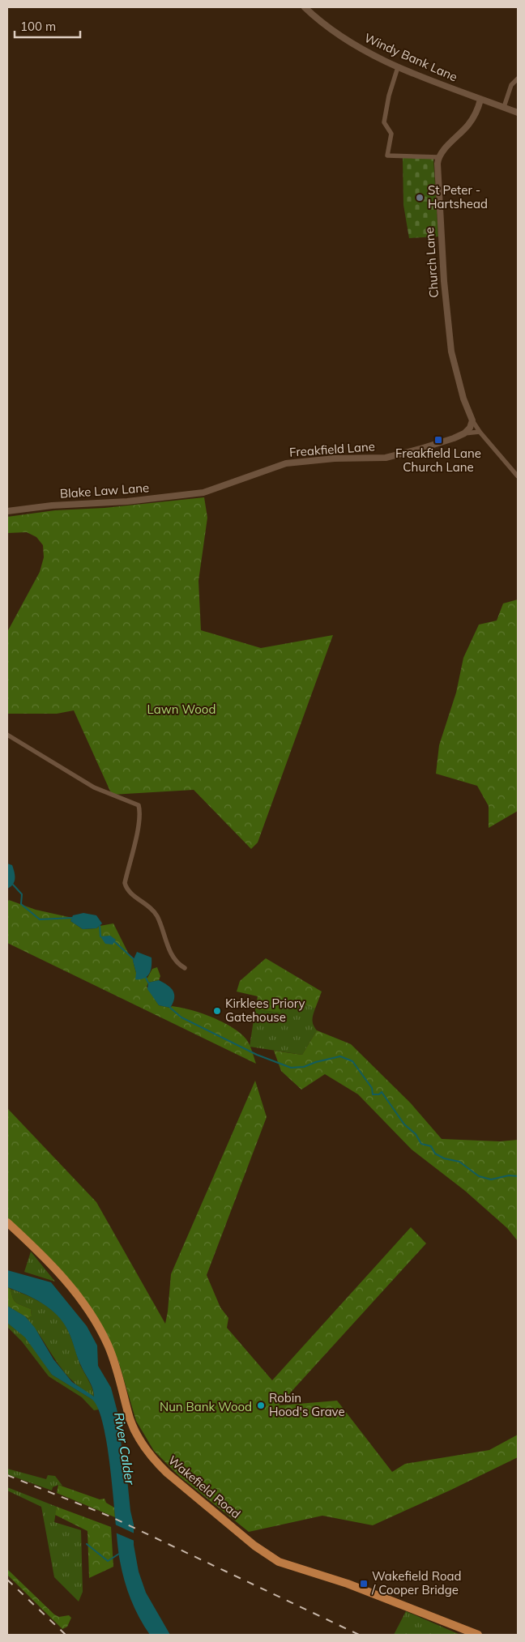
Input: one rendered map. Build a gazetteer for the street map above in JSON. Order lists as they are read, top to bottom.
{
  "streets": {
    "highway": ["Wakefield Road"],
    "street": [
      "Windy Bank Lane",
      "Church Lane",
      "Freakfield Lane",
      "Blake Law Lane"
    ]
  },
  "crossings": [
    ["Freakfield Lane", "Blake Law Lane"]
  ],
  "water": ["River Calder"],
  "parks": ["Lawn Wood", "Nun Bank Wood"],
  "places": {
    "other": ["St Peter - Hartshead", "Kirklees Priory Gatehouse", "Robin Hood's Grave"],
    "transit": ["Freakfield Lane Church Lane", "Wakefield Road / Cooper Bridge"]
  },
  "scale_bar": "100 m"
}
